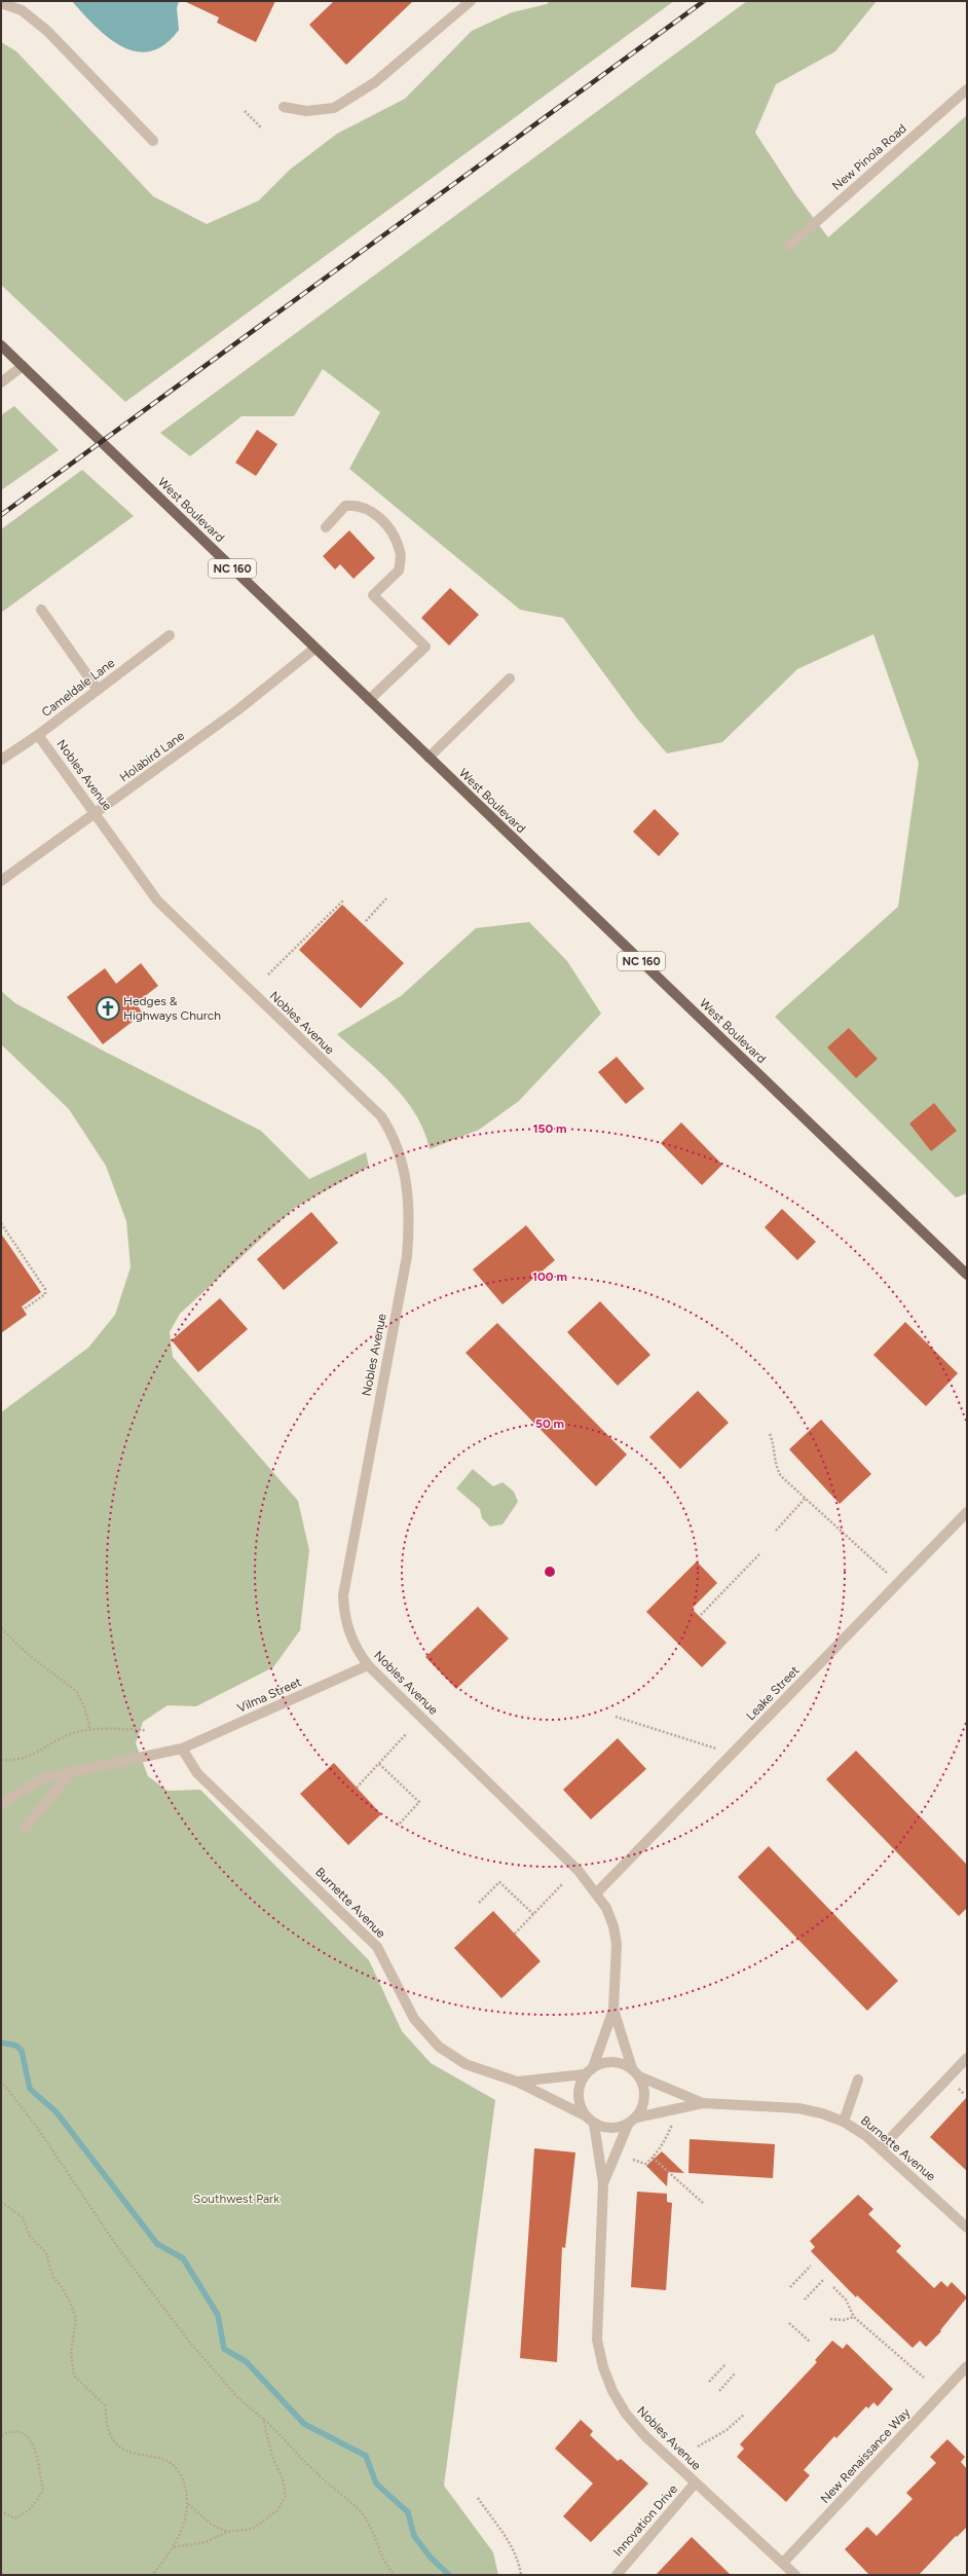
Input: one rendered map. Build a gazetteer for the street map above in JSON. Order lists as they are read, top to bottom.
{
  "streets": {
    "main road": ["West Boulevard", "NC 160"],
    "street": [
      "New Pinola Road",
      "Cameldale Lane",
      "Holabird Lane",
      "Nobles Avenue",
      "Leake Street",
      "Vilma Street",
      "Burnette Avenue",
      "New Renaissance Way",
      "Innovation Drive"
    ]
  },
  "crossings": [
    ["West Boulevard", "Holabird Lane"],
    ["Cameldale Lane", "Nobles Avenue"],
    ["Holabird Lane", "Nobles Avenue"],
    ["Nobles Avenue", "Leake Street"],
    ["Nobles Avenue", "Vilma Street"],
    ["Nobles Avenue", "Burnette Avenue"],
    ["Nobles Avenue", "New Renaissance Way"],
    ["Nobles Avenue", "Innovation Drive"],
    ["Vilma Street", "Burnette Avenue"]
  ],
  "parks": ["Southwest Park"],
  "places": {
    "church": ["Hedges & Highways Church"]
  },
  "rings": ["150 m", "100 m", "50 m"]
}
